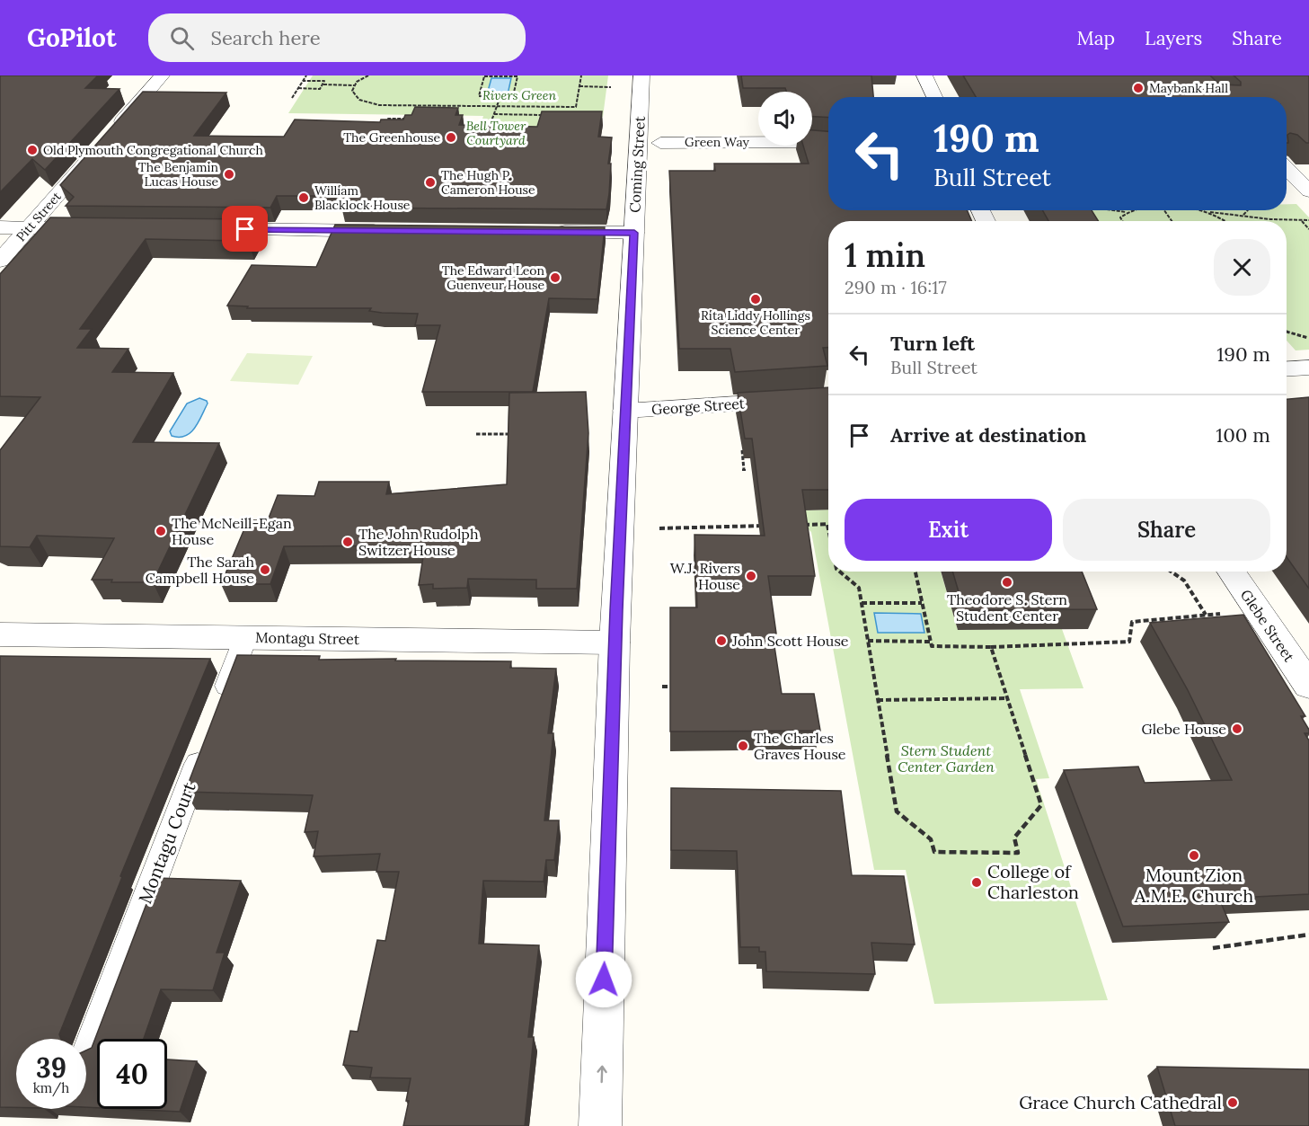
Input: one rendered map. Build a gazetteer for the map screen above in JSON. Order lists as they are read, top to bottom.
{
  "streets": {
    "street": [
      "Green Way",
      "Coming Street",
      "Pitt Street",
      "George Street",
      "Glebe Street",
      "Montagu Street"
    ],
    "lane": ["Montagu Court"]
  },
  "crossings": [
    ["Coming Street", "George Street"],
    ["Coming Street", "Montagu Street"]
  ],
  "one_way": ["Coming Street"],
  "parks": ["Rivers Green", "Bell Tower Courtyard", "Stern Student Center Garden"],
  "places": [
    "Maybank Hall",
    "The Greenhouse",
    "Old Plymouth Congregational Church",
    "The Benjamin Lucas House",
    "The Hugh P. Cameron House",
    "William Blacklock House",
    "The Edward Leon Guenveur House",
    "Rita Liddy Hollings Science Center",
    "The McNeill-Egan House",
    "The John Rudolph Switzer House",
    "The Sarah Campbell House",
    "W.J. Rivers House",
    "Theodore S. Stern Student Center",
    "John Scott House",
    "Glebe House",
    "The Charles Graves House",
    "Mount Zion A.M.E. Church",
    "College of Charleston",
    "Grace Church Cathedral"
  ],
  "page": {
    "header": "GoPilot",
    "search": "Search here",
    "nav": ["Map", "Layers", "Share"],
    "turn": ["190 m", "Bull Street"],
    "heading": ["1 min", "290 m · 16:17"],
    "list": [
      {
        "name": "Turn left",
        "note": "Bull Street",
        "value": "190 m"
      },
      {
        "name": "Arrive at destination",
        "value": "100 m"
      }
    ],
    "buttons": ["Exit", "Share"],
    "speed": "39 km/h",
    "limit": "40"
  }
}
